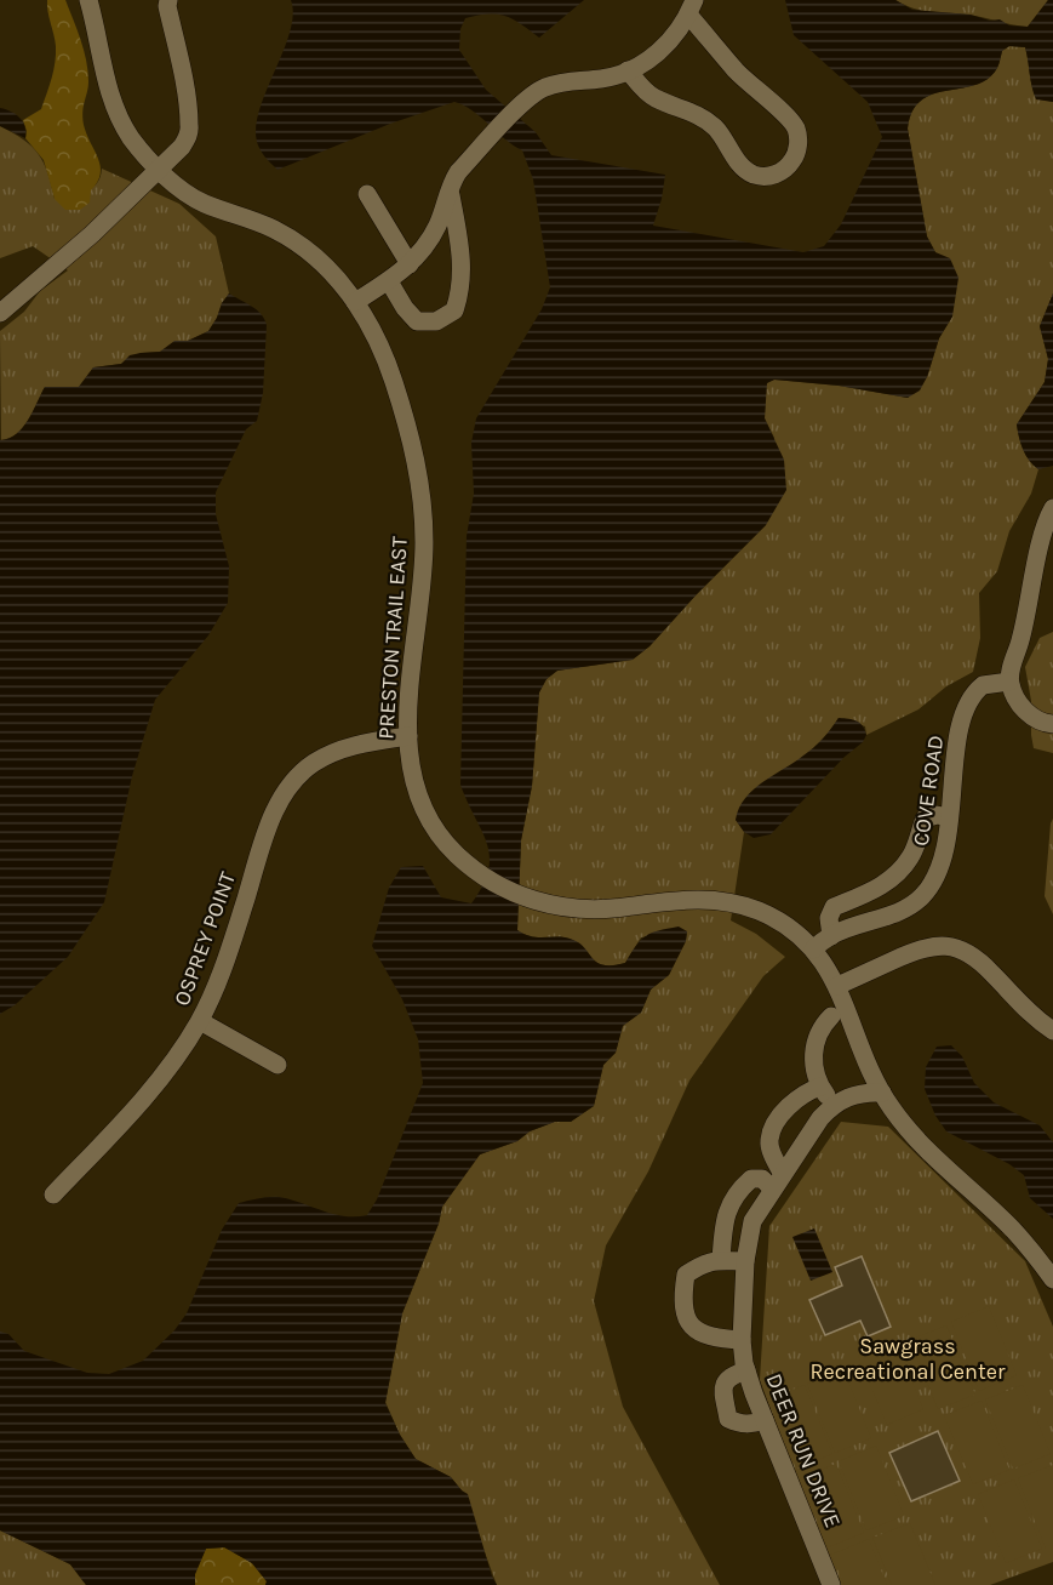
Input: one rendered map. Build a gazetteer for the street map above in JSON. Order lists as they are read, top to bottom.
{
  "streets": {
    "street": [
      "PRESTON TRAIL EAST",
      "COVE ROAD",
      "OSPREY POINT",
      "DEER RUN DRIVE"
    ]
  },
  "crossings": [
    ["PRESTON TRAIL EAST", "COVE ROAD"],
    ["PRESTON TRAIL EAST", "OSPREY POINT"],
    ["PRESTON TRAIL EAST", "DEER RUN DRIVE"]
  ],
  "parks": ["Sawgrass Recreational Center"]
}
